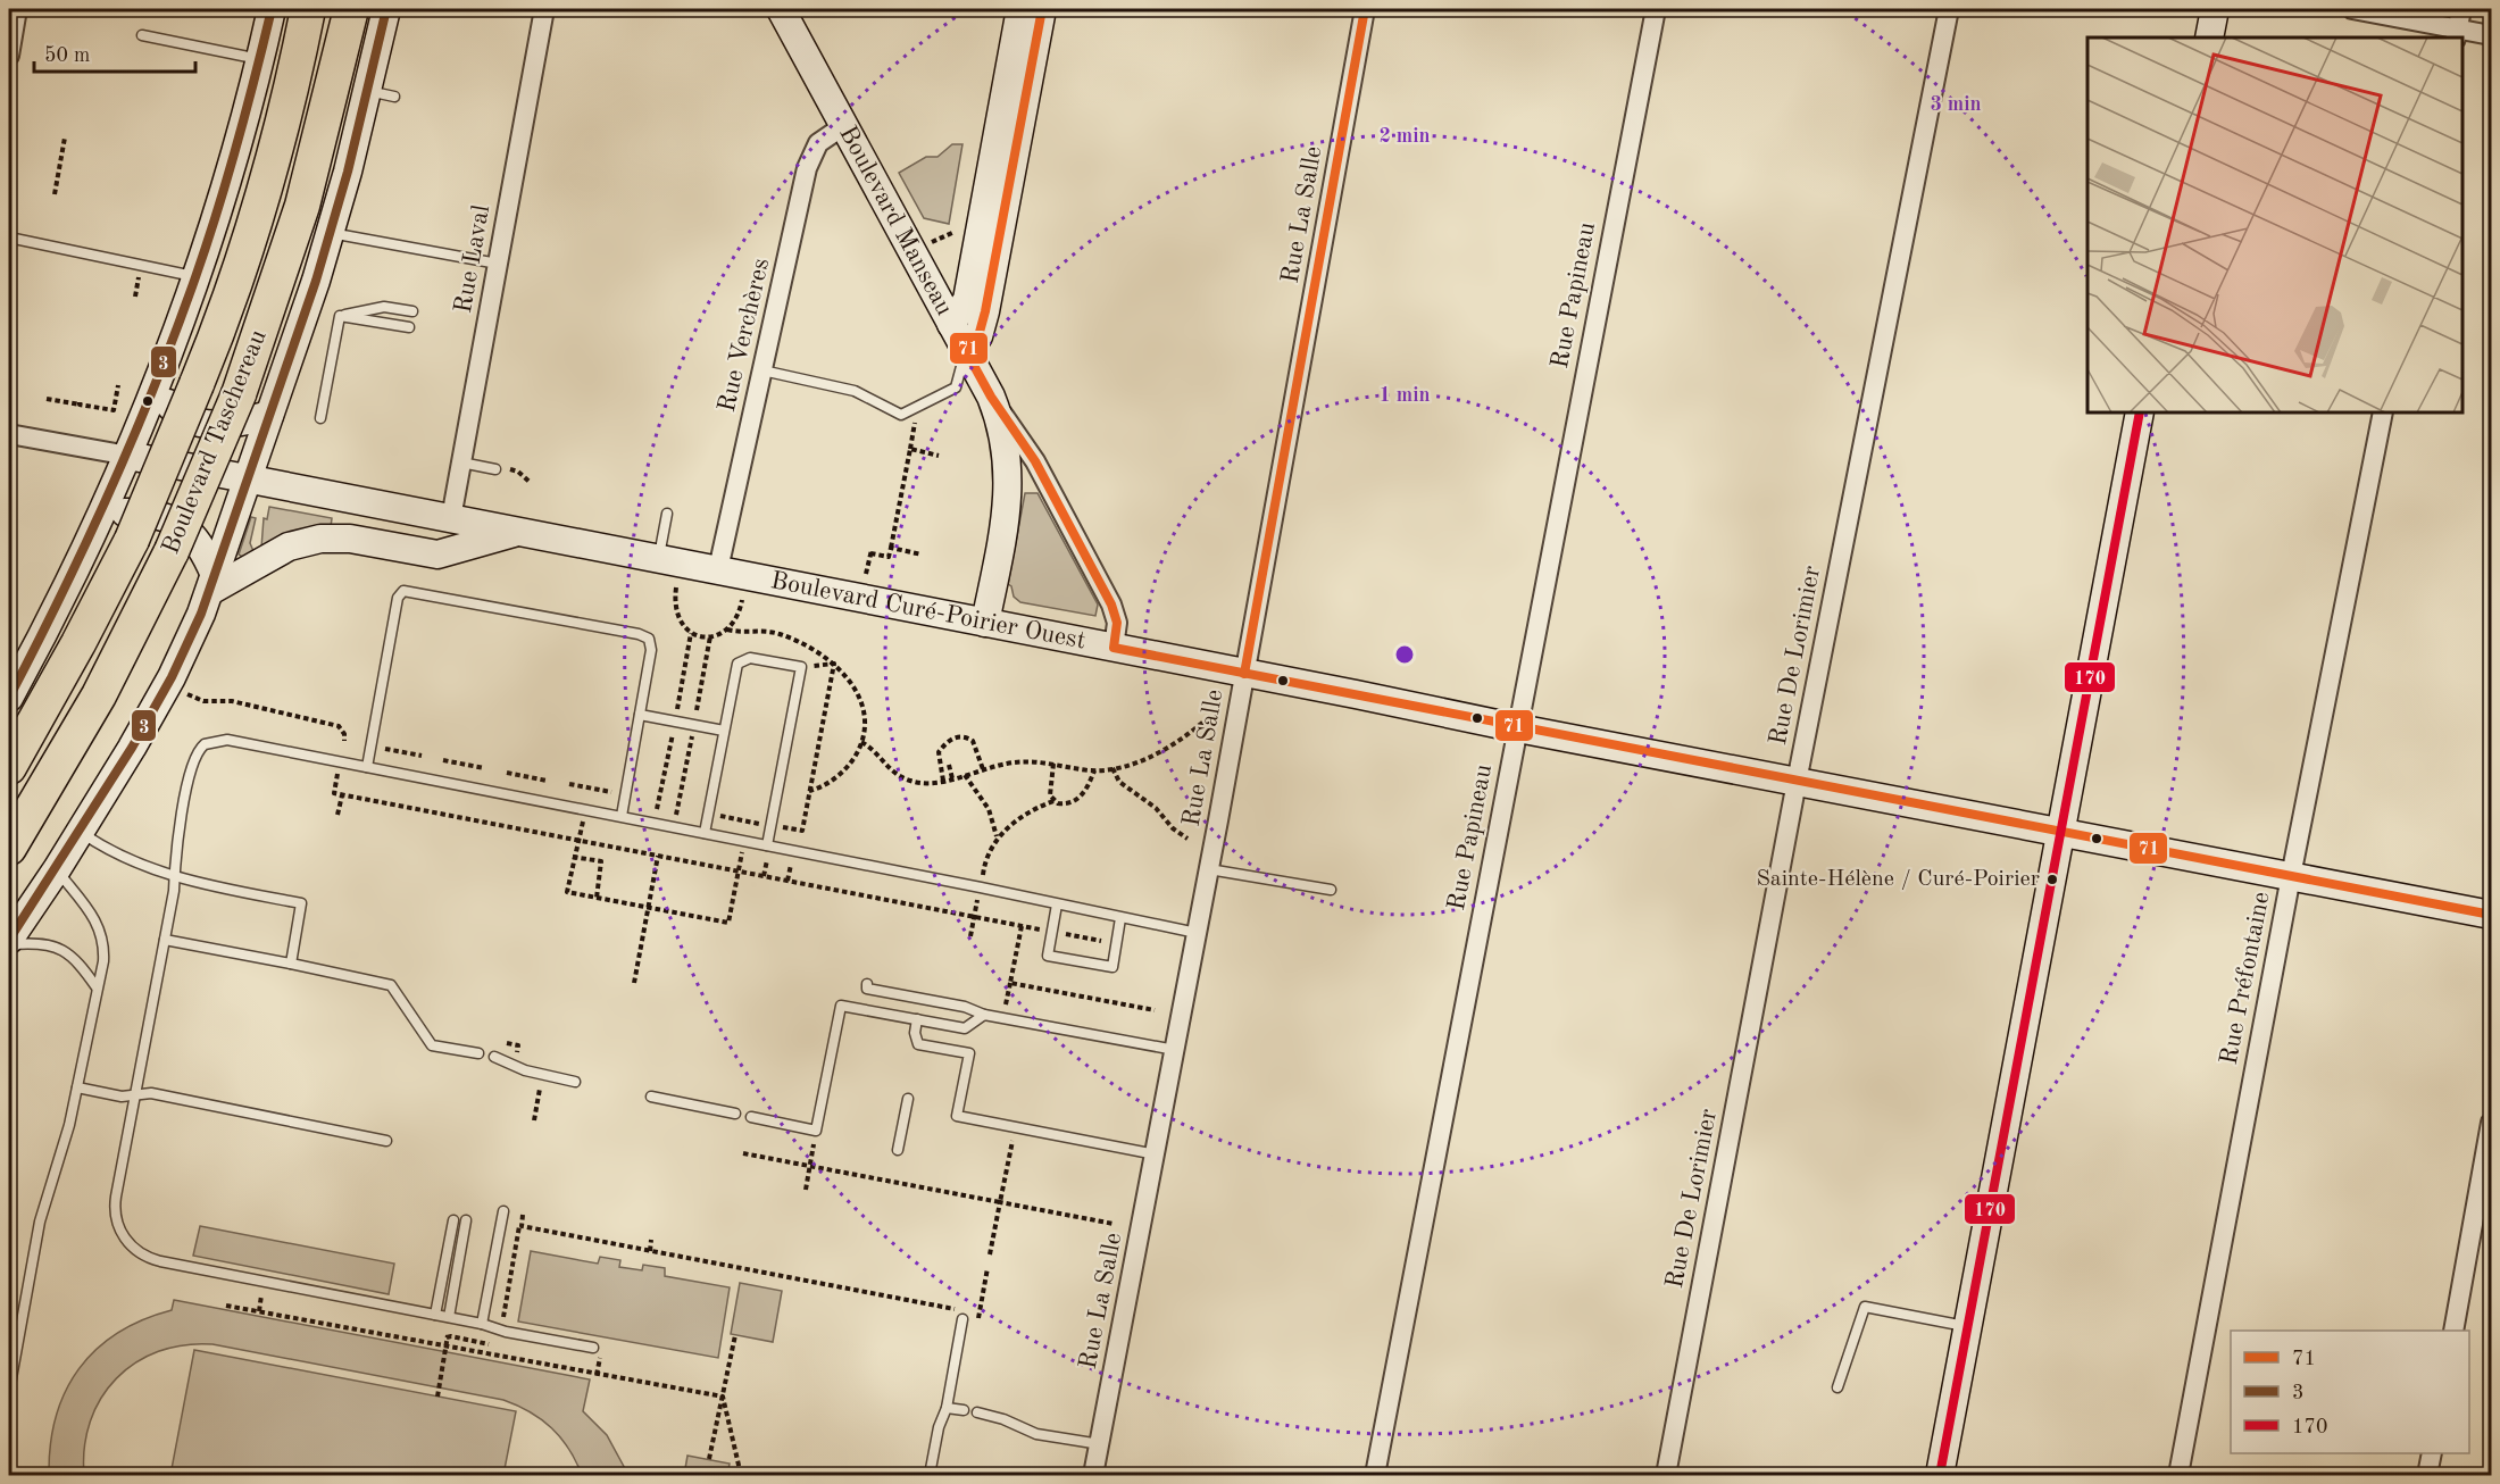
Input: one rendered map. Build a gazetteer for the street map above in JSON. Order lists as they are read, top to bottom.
{
  "streets": {
    "highway": ["Boulevard Taschereau"],
    "main road": ["Boulevard Manseau", "Boulevard Curé-Poirier Ouest"],
    "street": [
      "Rue La Salle",
      "Rue Laval",
      "Rue Papineau",
      "Rue Verchères",
      "Rue De Lorimier",
      "Rue Préfontaine"
    ]
  },
  "crossings": [
    ["Rue La Salle", "Boulevard Curé-Poirier Ouest"],
    ["Boulevard Manseau", "Rue Verchères"],
    ["Boulevard Manseau", "Boulevard Curé-Poirier Ouest"],
    ["Rue Laval", "Boulevard Curé-Poirier Ouest"],
    ["Rue Papineau", "Boulevard Curé-Poirier Ouest"],
    ["Rue Verchères", "Boulevard Curé-Poirier Ouest"],
    ["Boulevard Taschereau", "Boulevard Curé-Poirier Ouest"],
    ["Boulevard Curé-Poirier Ouest", "Rue De Lorimier"],
    ["Boulevard Curé-Poirier Ouest", "Rue Préfontaine"]
  ],
  "places": ["Sainte-Hélène / Curé-Poirier"],
  "lines": ["transit line 71", "transit line 3", "transit line 170"],
  "legend": ["71", "3", "170"],
  "scale_bar": "50 m",
  "rings": ["3 min", "2 min", "1 min"]
}
